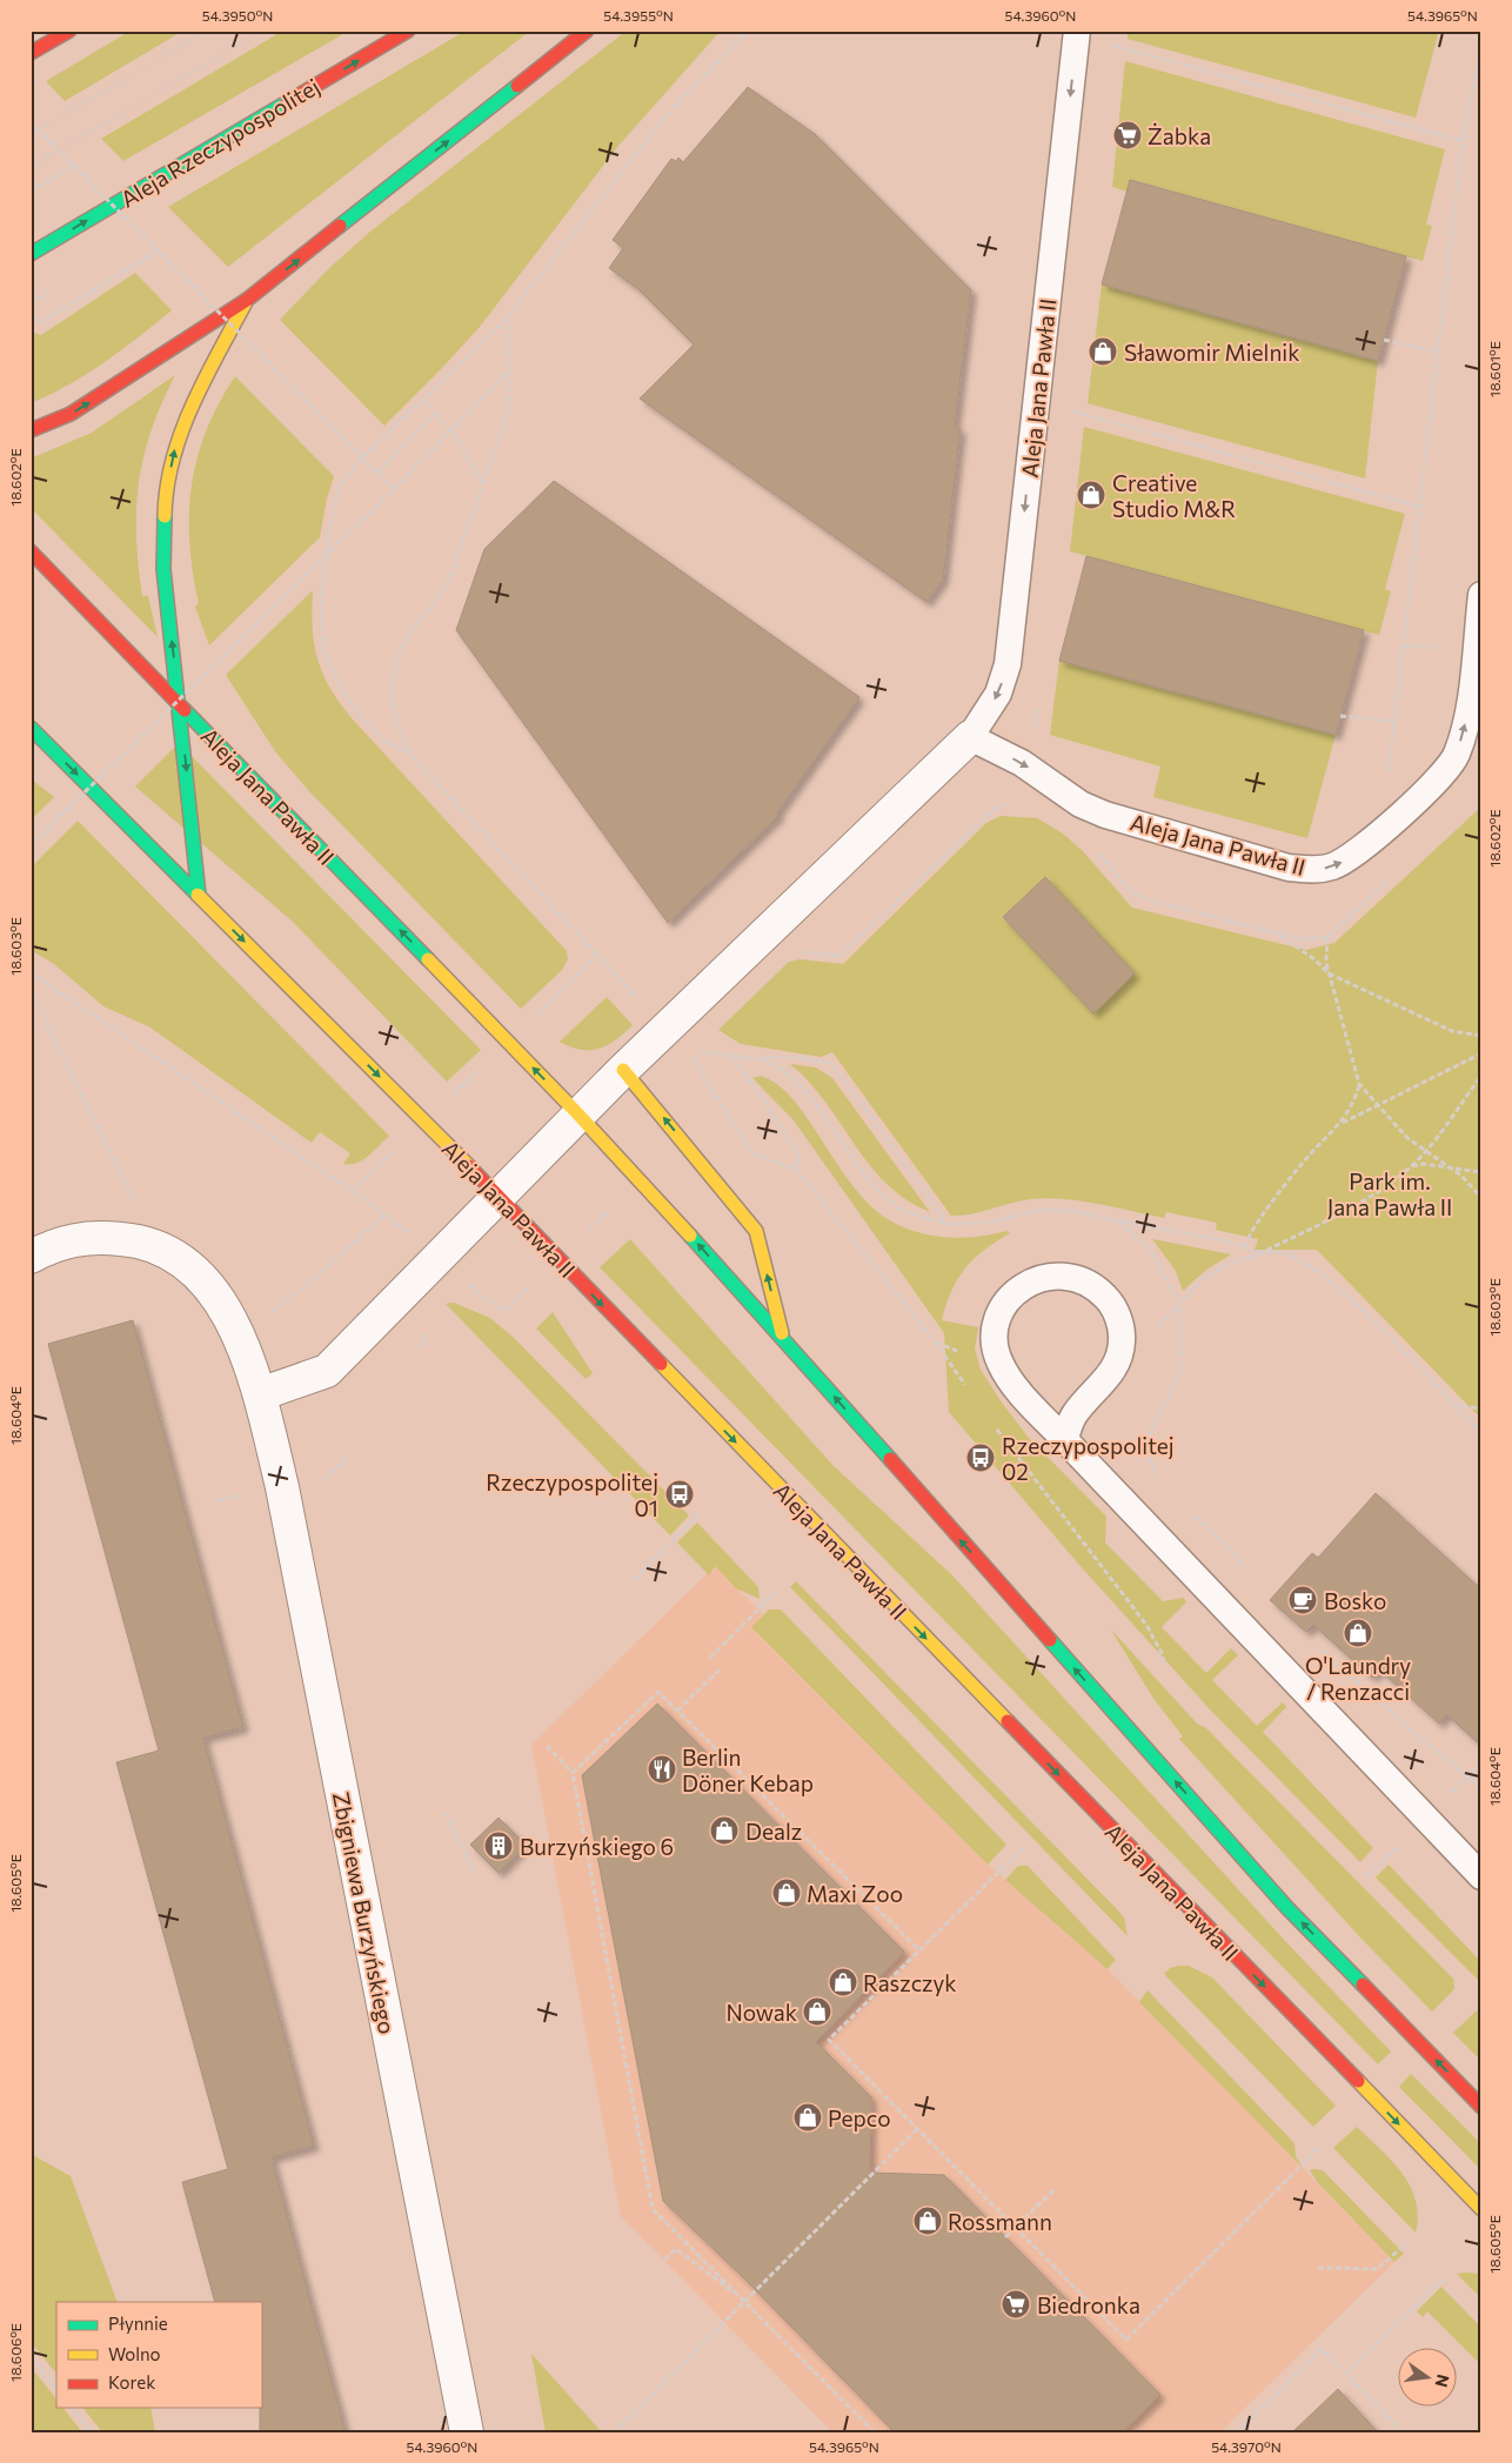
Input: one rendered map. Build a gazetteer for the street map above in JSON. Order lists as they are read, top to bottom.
{
  "streets": {
    "main road": ["Aleja Rzeczypospolitej", "Aleja Jana Pawła II"],
    "street": ["Zbigniewa Burzyńskiego"]
  },
  "one_way": ["Aleja Rzeczypospolitej"],
  "parks": ["Park im. Jana Pawła II"],
  "places": {
    "supermarket": ["Żabka", "Biedronka"],
    "shop": [
      "Sławomir Mielnik",
      "Creative Studio M&R",
      "O'Laundry / Renzacci",
      "Dealz",
      "Maxi Zoo",
      "Raszczyk",
      "Nowak",
      "Pepco",
      "Rossmann"
    ],
    "bus stop": ["Rzeczypospolitej 02", "Rzeczypospolitej 01"],
    "cafe": ["Bosko"],
    "restaurant": ["Berlin Döner Kebap"],
    "building": ["Burzyńskiego 6"]
  },
  "legend": ["Płynnie", "Wolno", "Korek"],
  "north": "right",
  "coordinates": [
    "54.3950°N",
    "54.3955°N",
    "54.3960°N",
    "54.3965°N",
    "18.601°E",
    "18.602°E",
    "18.603°E",
    "18.604°E",
    "18.605°E",
    "18.606°E",
    "54.3970°N"
  ]
}
